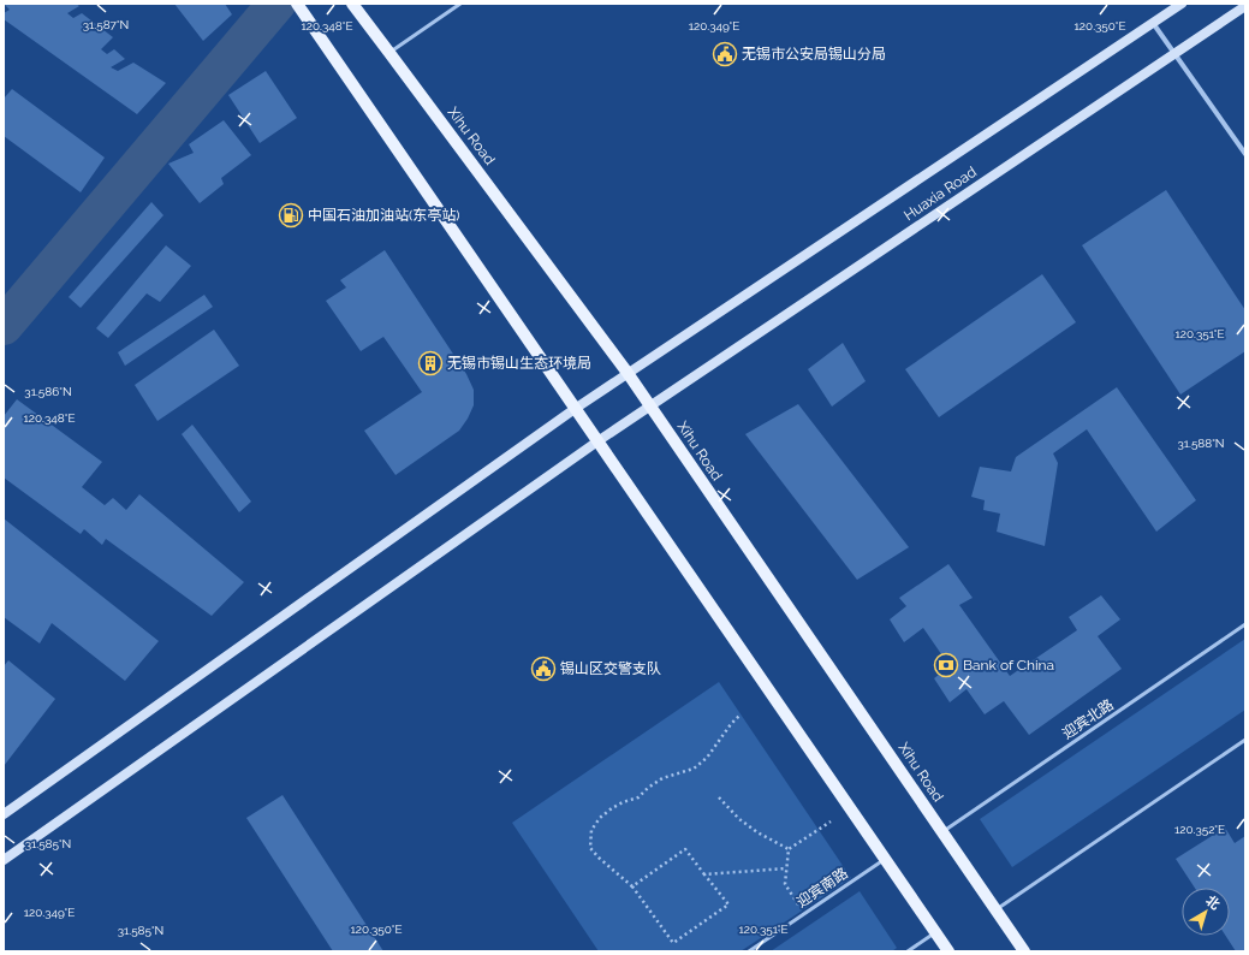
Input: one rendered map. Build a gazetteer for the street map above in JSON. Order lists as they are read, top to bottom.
{
  "streets": {
    "main road": ["Xihu Road"],
    "street": ["Huaxia Road"],
    "lane": ["迎宾北路", "迎宾南路"]
  },
  "crossings": [
    ["Xihu Road", "Huaxia Road"],
    ["Xihu Road", "迎宾北路"]
  ],
  "places": {
    "public building": ["无锡市公安局锡山分局", "锡山区交警支队"],
    "fuel station": ["中国石油加油站(东亭站)"],
    "building": ["无锡市锡山生态环境局"],
    "bank": ["Bank of China"]
  },
  "north": "top right",
  "coordinates": [
    "31.587°N",
    "120.348°E",
    "120.349°E",
    "120.350°E",
    "120.351°E",
    "31.586°N",
    "31.588°N",
    "120.352°E",
    "31.585°N"
  ]
}
